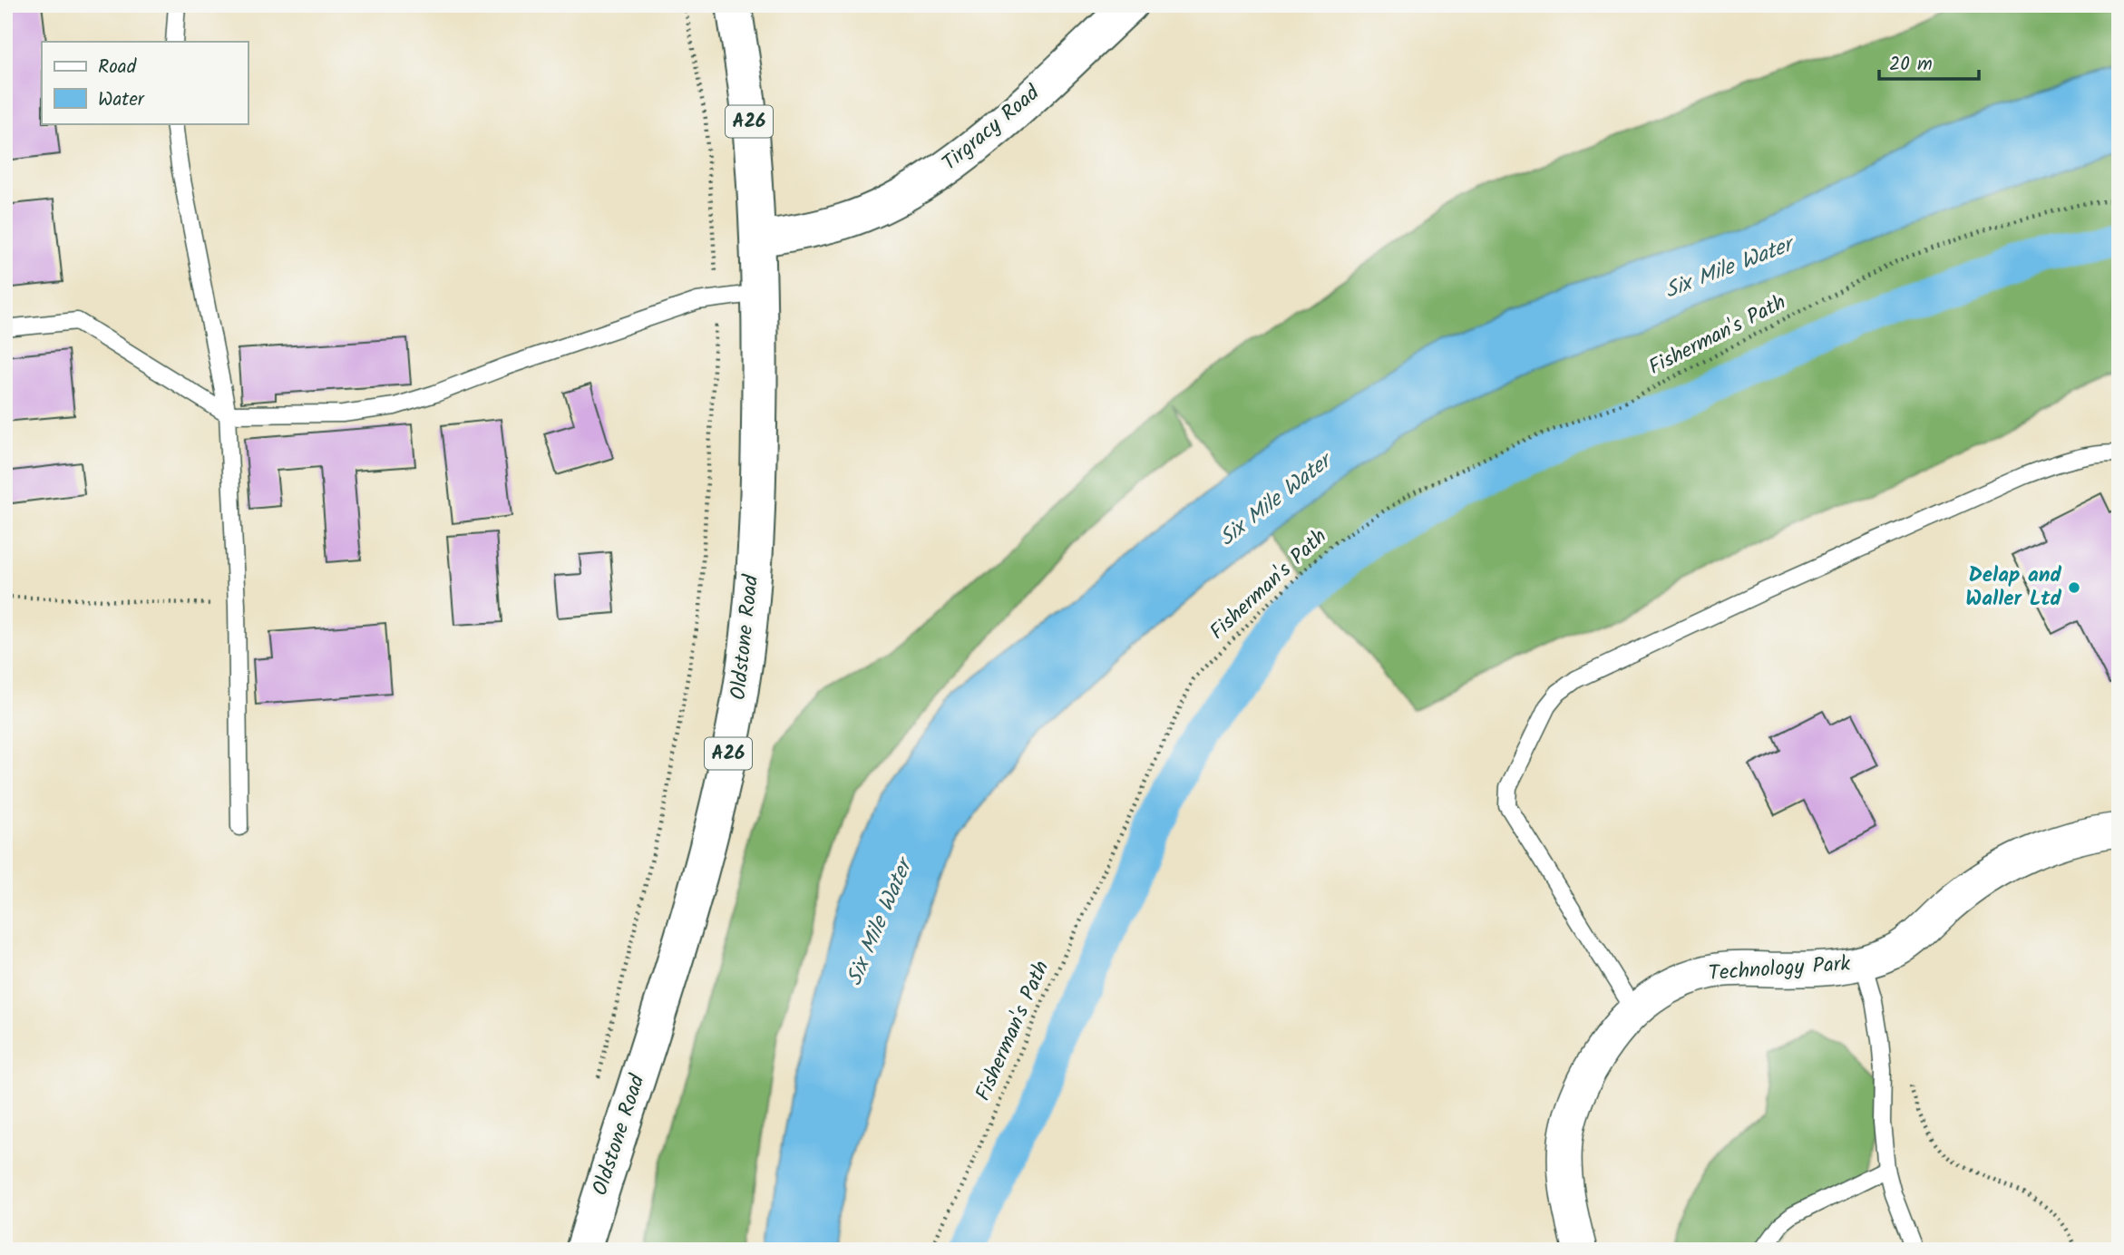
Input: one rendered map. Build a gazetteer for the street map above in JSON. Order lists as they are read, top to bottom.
{
  "streets": {
    "main road": ["A26", "Tirgracy Road", "Oldstone Road"],
    "street": ["Technology Park"],
    "path": ["Fisherman's Path"]
  },
  "crossings": [
    ["Tirgracy Road", "Oldstone Road"]
  ],
  "water": ["Six Mile Water"],
  "places": ["Delap and Waller Ltd"],
  "legend": ["Road", "Water"],
  "scale_bar": "20 m"
}
